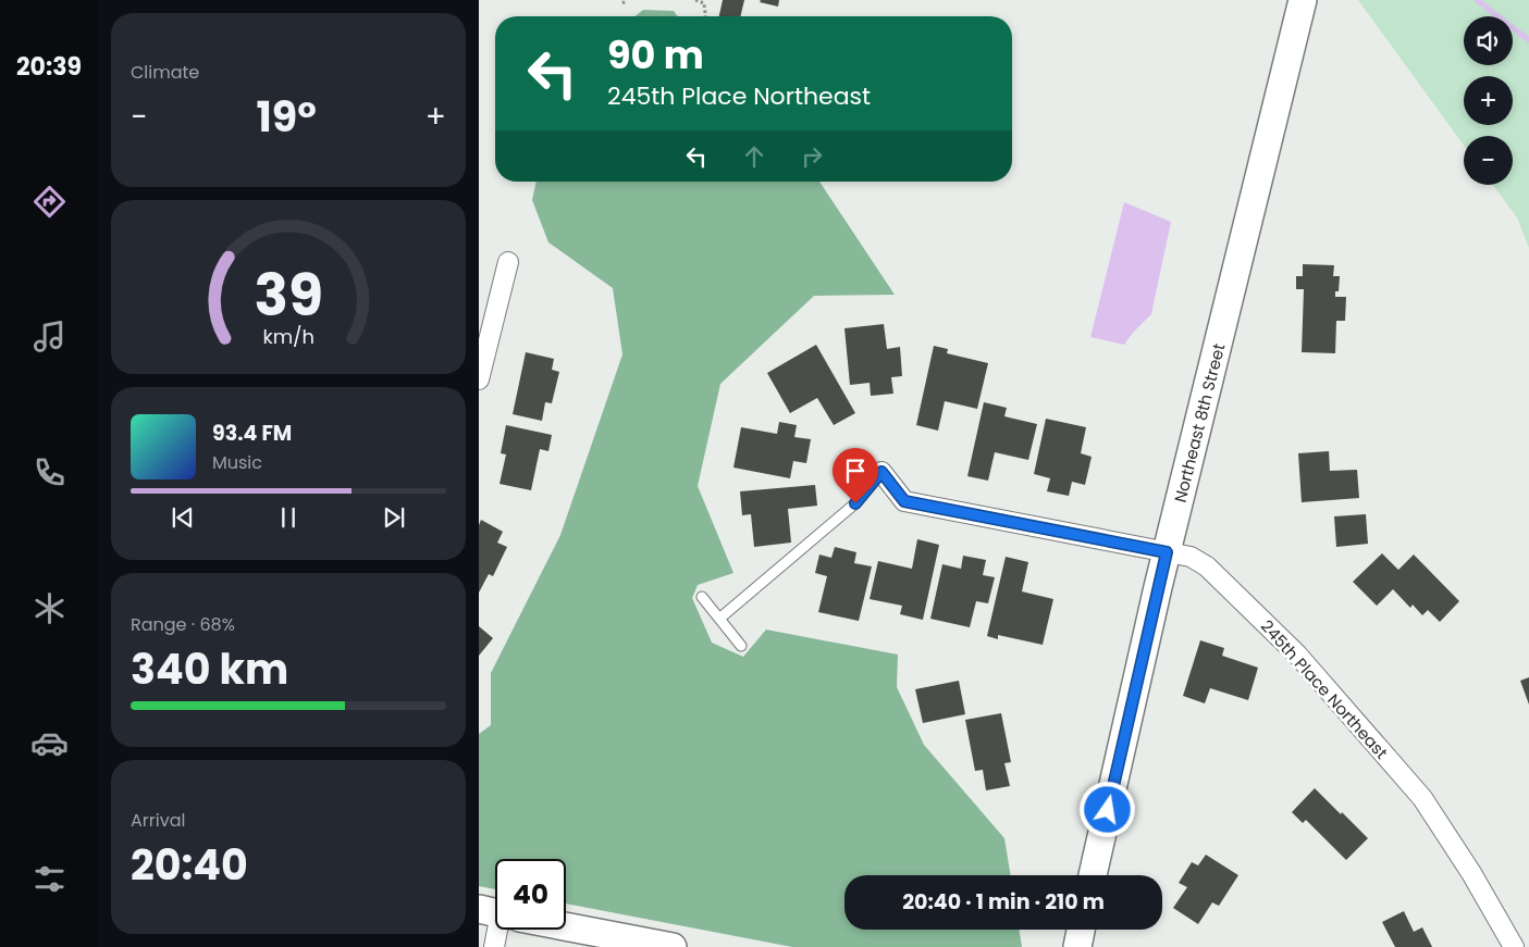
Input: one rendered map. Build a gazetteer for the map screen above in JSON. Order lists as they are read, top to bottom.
{
  "streets": {
    "street": ["Northeast 8th Street", "245th Place Northeast"]
  },
  "crossings": [
    ["Northeast 8th Street", "245th Place Northeast"]
  ],
  "page": {
    "tabs": "20:39",
    "tile": [
      "Climate",
      ["Range · 68%", "340 km"],
      ["Arrival", "20:40"]
    ],
    "map_buttons": ["+", "−"],
    "turn": ["90 m", "245th Place Northeast"],
    "heat": ["−", "19°", "+"],
    "song": ["93.4 FM", "Music"],
    "limit": "40",
    "trip": "20:40 · 1 min · 210 m",
    "gauge": ["39", "km/h"]
  }
}
